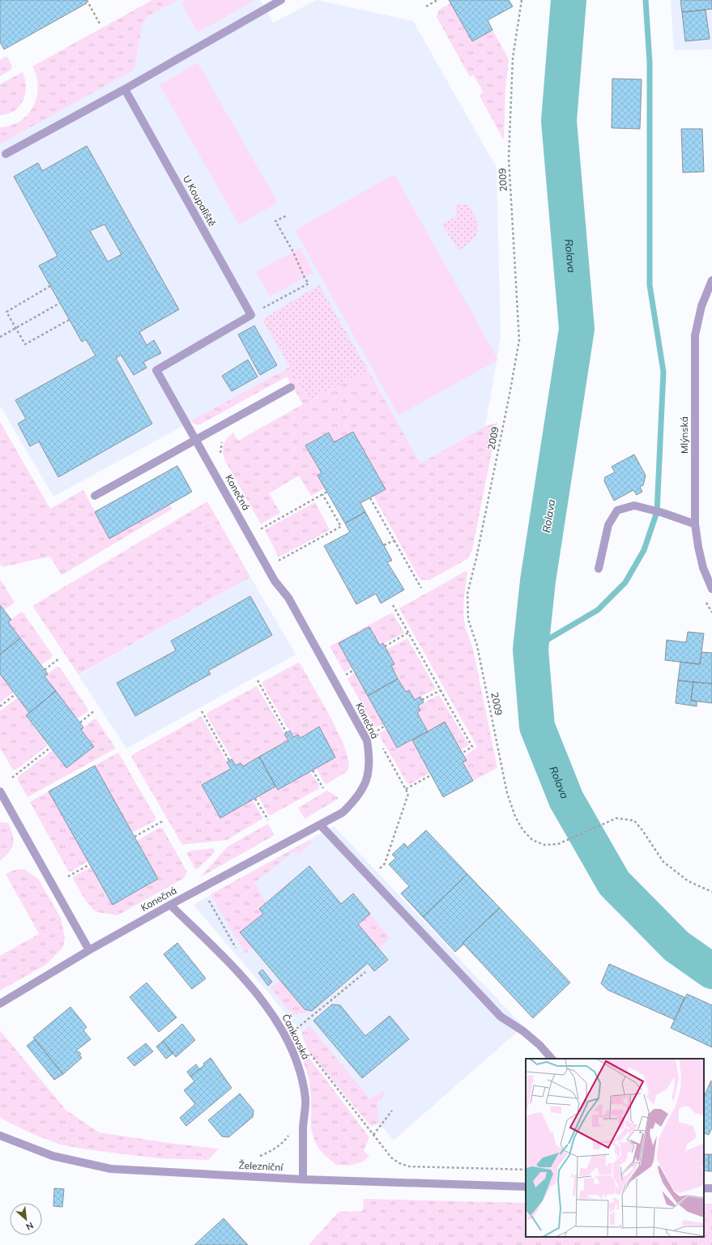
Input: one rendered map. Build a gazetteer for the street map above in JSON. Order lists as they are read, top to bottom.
{
  "streets": {
    "street": [
      "U Koupaliště",
      "Mlýnská",
      "Konečná",
      "Čankovská",
      "Železniční"
    ],
    "path": ["2009"]
  },
  "crossings": [
    ["Konečná", "Čankovská"],
    ["Čankovská", "Železniční"]
  ],
  "water": ["Rolava"],
  "north": "bottom right"
}
